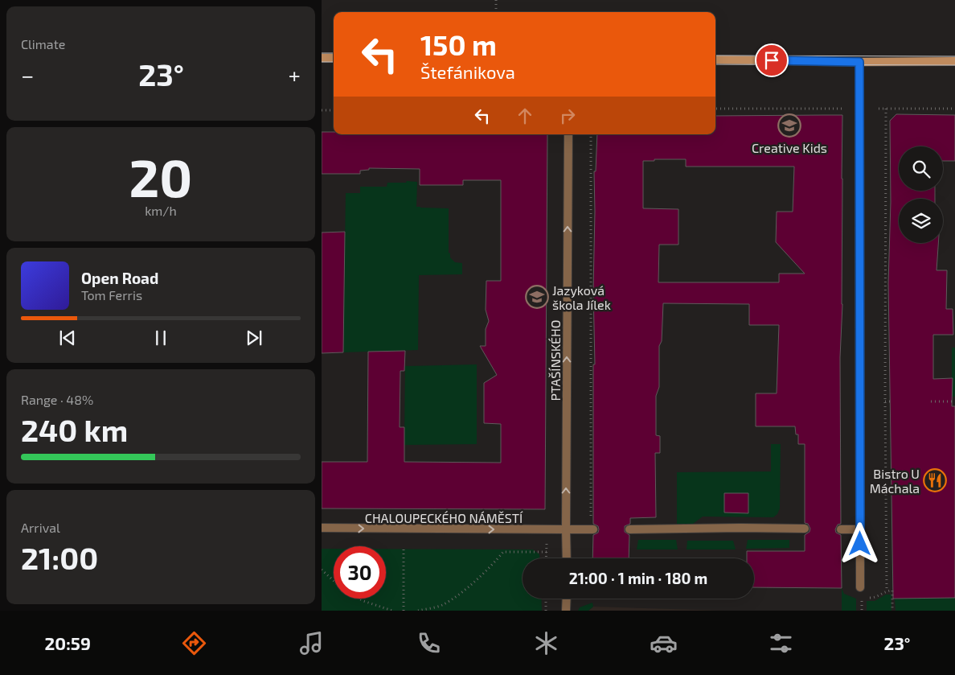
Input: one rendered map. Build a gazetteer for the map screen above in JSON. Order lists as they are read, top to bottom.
{
  "streets": {
    "street": ["PTAŠÍNSKÉHO", "CHALOUPECKÉHO NÁMĚSTÍ"]
  },
  "crossings": [
    ["PTAŠÍNSKÉHO", "CHALOUPECKÉHO NÁMĚSTÍ"]
  ],
  "one_way": ["PTAŠÍNSKÉHO", "CHALOUPECKÉHO NÁMĚSTÍ"],
  "places": {
    "school or university": ["Creative Kids", "Jazyková škola Jílek"],
    "restaurant": ["Bistro U Máchala"]
  },
  "page": {
    "tile": [
      "Climate",
      ["20", "km/h"],
      ["Range · 48%", "240 km"],
      ["Arrival", "21:00"]
    ],
    "turn": ["150 m", "Štefánikova"],
    "heat": ["−", "23°", "+"],
    "song": ["Open Road", "Tom Ferris"],
    "limit": "30",
    "trip": "21:00 · 1 min · 180 m",
    "tabs": ["20:59", "23°"]
  }
}
